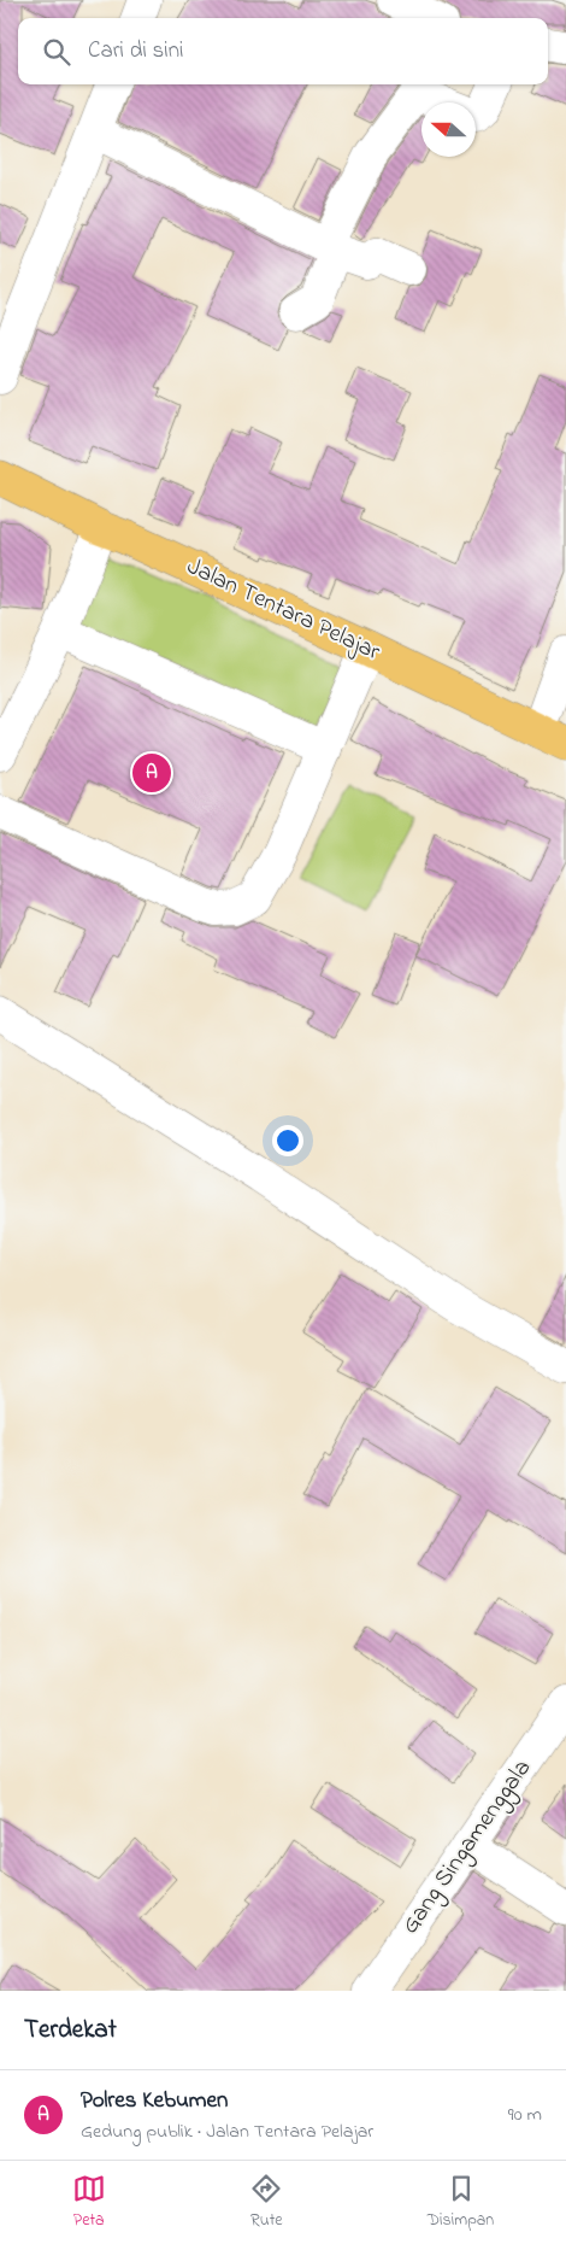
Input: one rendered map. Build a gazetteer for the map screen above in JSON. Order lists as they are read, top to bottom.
{
  "streets": {
    "main road": ["Jalan Tentara Pelajar"],
    "street": ["Gang Singamenggala"]
  },
  "north": "left",
  "page": {
    "search": "Cari di sini",
    "pins": "A",
    "heading": "Terdekat",
    "list": [
      {
        "mark": "A",
        "name": "Polres Kebumen",
        "note": "Gedung publik · Jalan Tentara Pelajar",
        "value": "90 m"
      }
    ],
    "nav": ["Peta", "Rute", "Disimpan"]
  }
}
